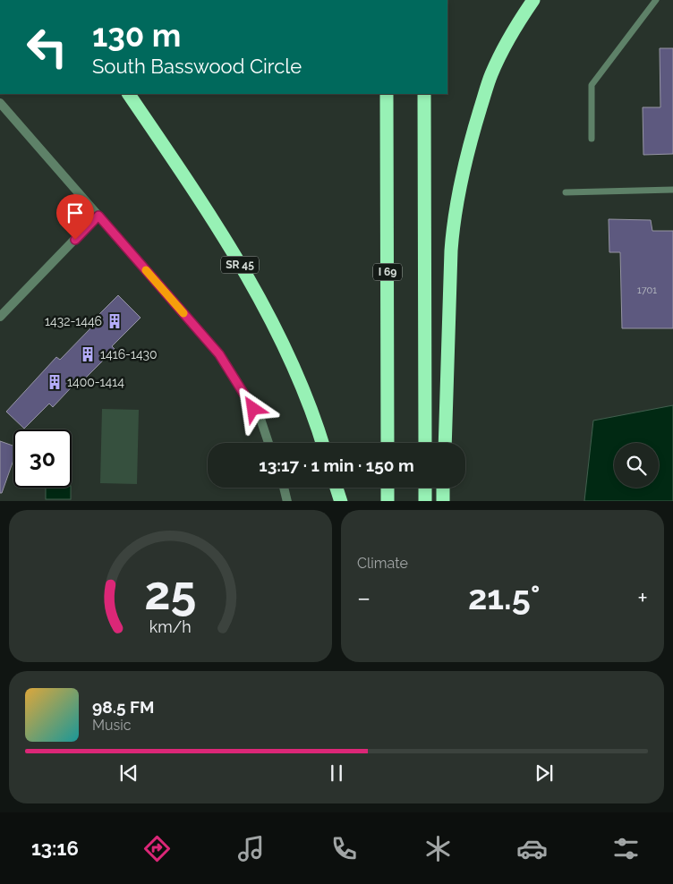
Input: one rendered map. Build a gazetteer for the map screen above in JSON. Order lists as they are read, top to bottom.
{
  "streets": {
    "highway": ["SR 45", "I 69"]
  },
  "places": {
    "building": ["1432-1446", "1416-1430", "1400-1414"]
  },
  "house_numbers": ["1701"],
  "page": {
    "turn": ["130 m", "South Basswood Circle"],
    "limit": "30",
    "trip": "13:17 · 1 min · 150 m",
    "tile": "Climate",
    "heat": ["−", "21.5°", "+"],
    "song": ["98.5 FM", "Music"],
    "tabs": "13:16",
    "gauge": ["25", "km/h"]
  }
}
